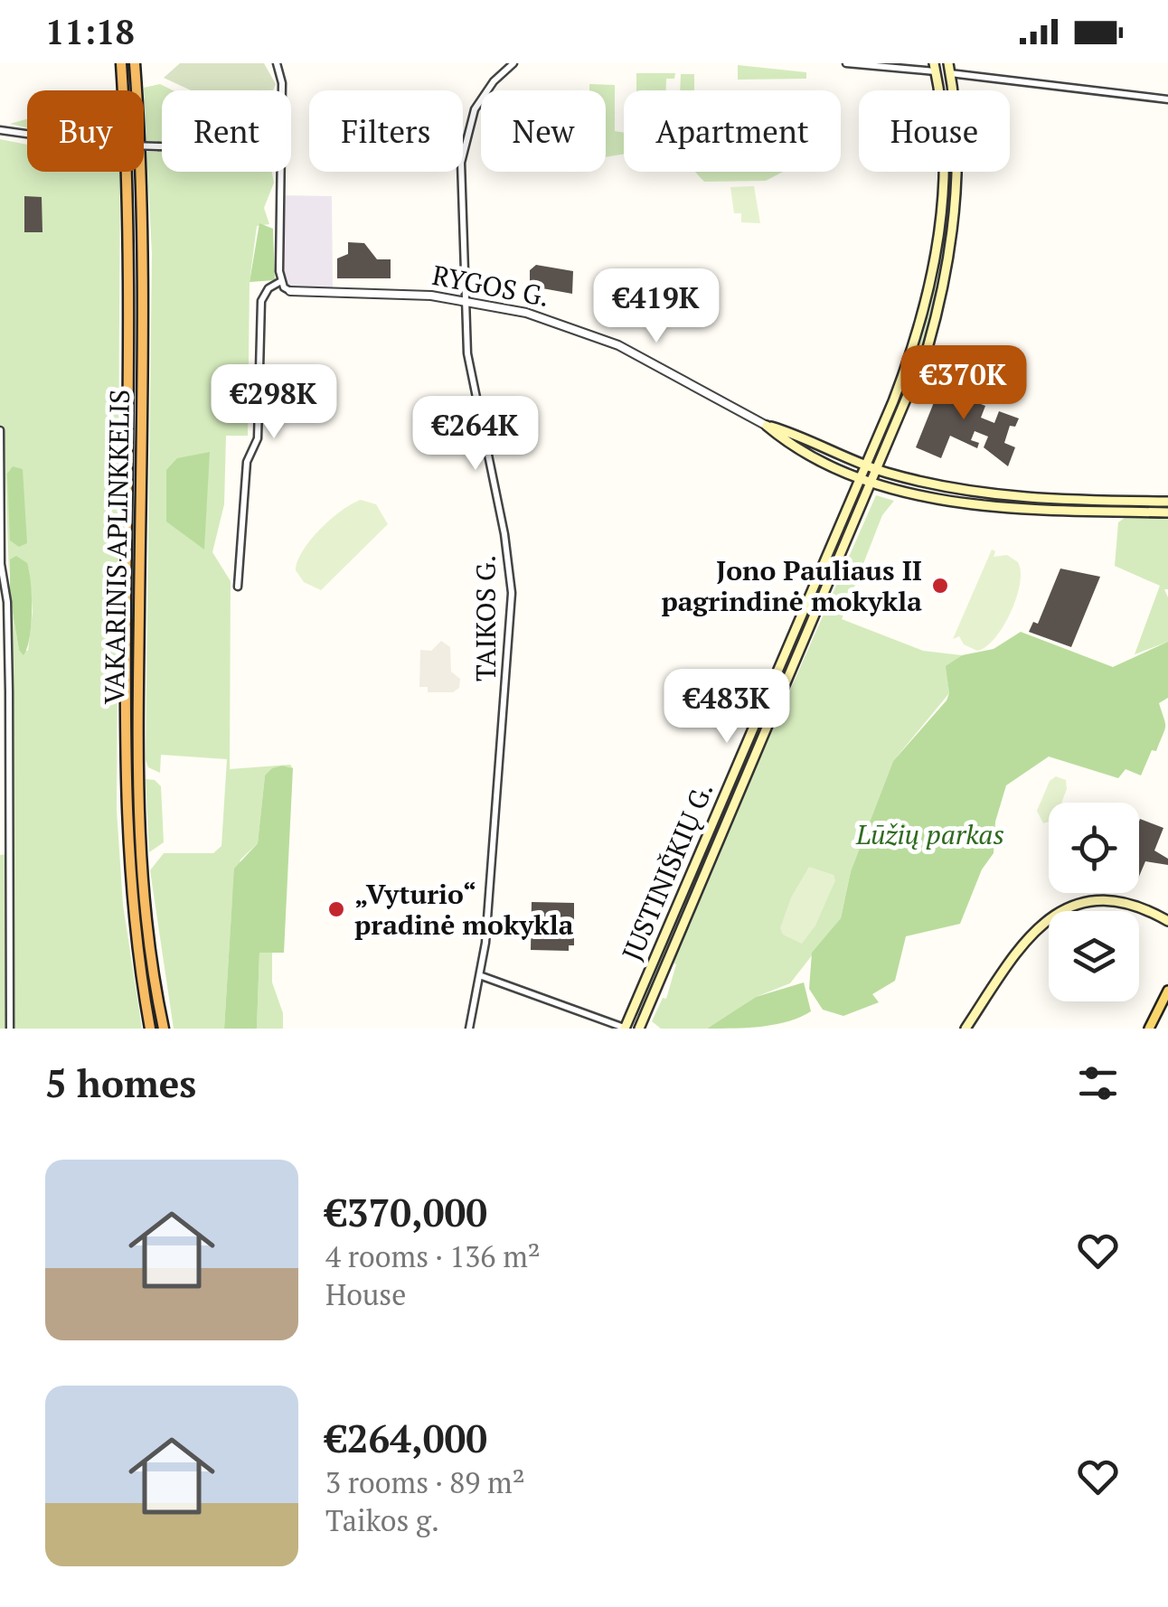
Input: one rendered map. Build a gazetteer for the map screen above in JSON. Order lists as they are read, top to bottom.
{
  "streets": {
    "highway": ["VAKARINIS APLINKKELIS"],
    "main road": ["RYGOS G.", "JUSTINIŠKIŲ G."],
    "street": ["TAIKOS G."]
  },
  "crossings": [
    ["RYGOS G.", "TAIKOS G."],
    ["RYGOS G.", "JUSTINIŠKIŲ G."]
  ],
  "parks": ["Lūžių parkas"],
  "places": ["Jono Pauliaus II pagrindinė mokykla", "„Vyturio“ pradinė mokykla"],
  "page": {
    "status": "11:18",
    "chip": [
      "Buy",
      "Rent",
      "Filters",
      "New",
      "Apartment",
      "House"
    ],
    "price": [
      "€419K",
      "€370K",
      "€298K",
      "€264K",
      "€483K"
    ],
    "heading": "5 homes",
    "list": [
      {
        "name": "€370,000",
        "note": "4 rooms · 136 m² · House"
      },
      {
        "name": "€264,000",
        "note": "3 rooms · 89 m² · Taikos g."
      }
    ]
  }
}
